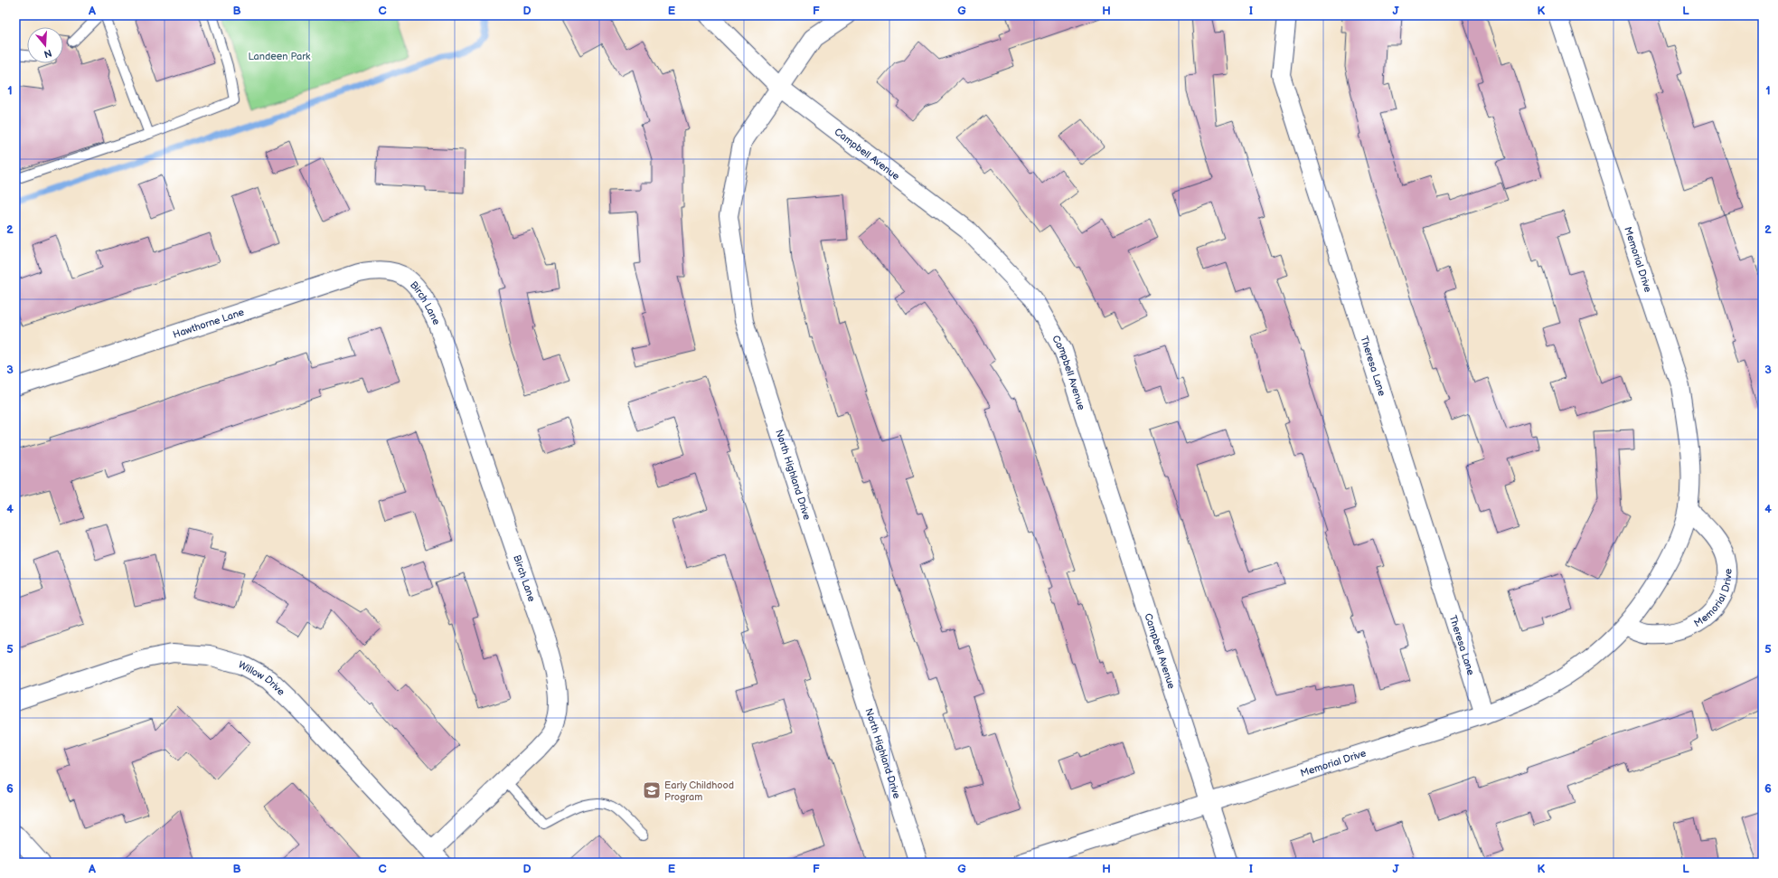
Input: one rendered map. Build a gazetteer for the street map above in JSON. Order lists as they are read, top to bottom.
{
  "streets": {
    "street": [
      "Campbell Avenue",
      "Memorial Drive",
      "Birch Lane",
      "Hawthorne Lane",
      "Theresa Lane",
      "North Highland Drive",
      "Willow Drive"
    ]
  },
  "crossings": [
    ["Campbell Avenue", "Memorial Drive"],
    ["Campbell Avenue", "North Highland Drive"],
    ["Memorial Drive", "Theresa Lane"],
    ["Birch Lane", "Hawthorne Lane"],
    ["Birch Lane", "Willow Drive"]
  ],
  "parks": ["Landeen Park"],
  "places": {
    "school or university": ["Early Childhood Program"]
  },
  "north": "bottom",
  "grid": {
    "columns": [
      "A",
      "B",
      "C",
      "D",
      "E",
      "F",
      "G",
      "H",
      "I",
      "J",
      "K",
      "L"
    ],
    "rows": [
      "1",
      "2",
      "3",
      "4",
      "5",
      "6"
    ]
  }
}
